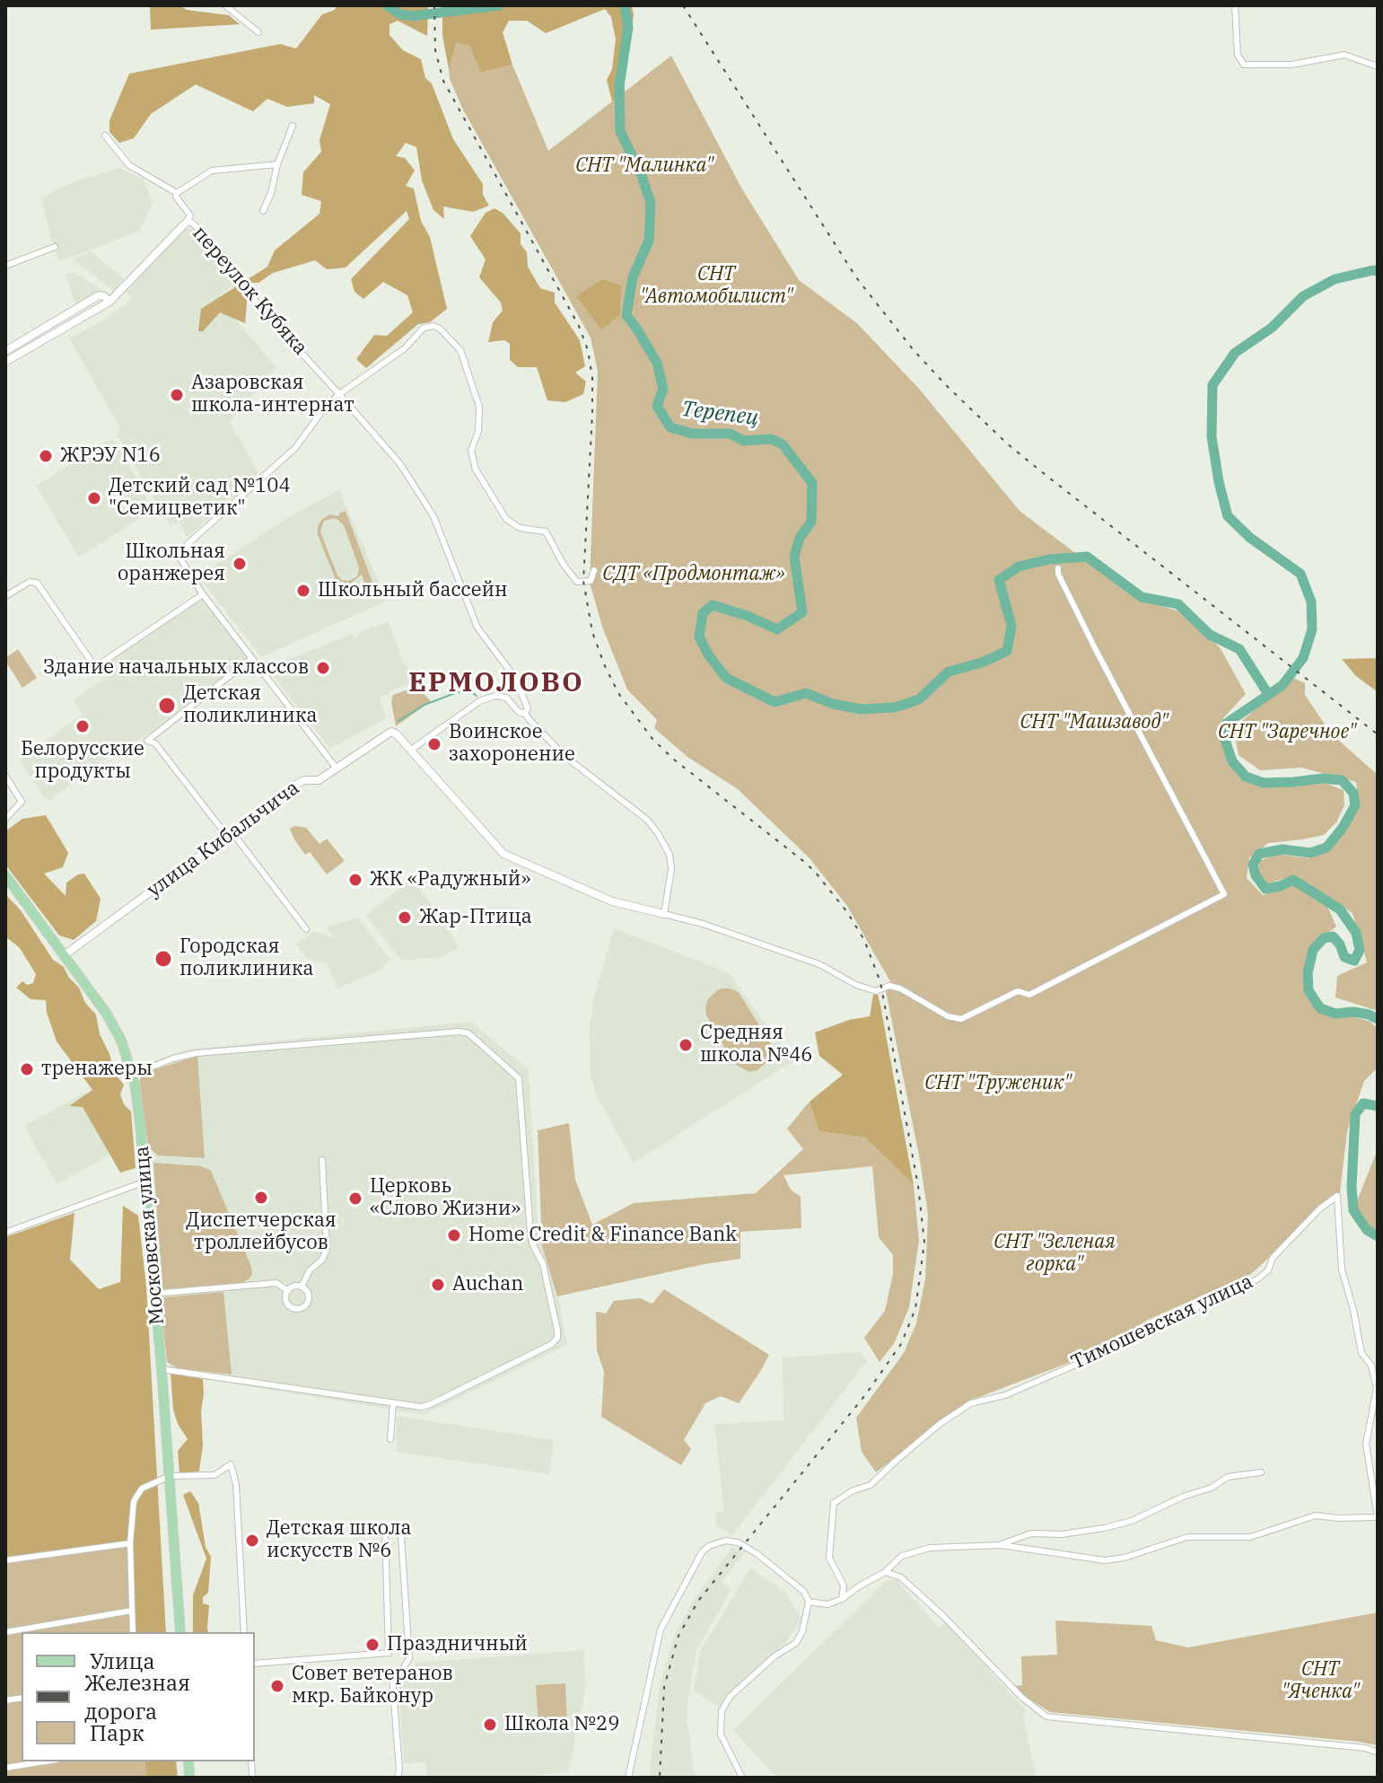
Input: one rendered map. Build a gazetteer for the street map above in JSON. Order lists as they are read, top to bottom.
{
  "streets": {
    "main road": ["Московская улица"],
    "street": ["переулок Кубяка", "улица Кибальчича", "Тимошевская улица"]
  },
  "crossings": [
    ["улица Кибальчича", "Московская улица"]
  ],
  "districts": ["ЕРМОЛОВО"],
  "water": ["Терепец"],
  "parks": [
    "СНТ \"Малинка\"",
    "СНТ \"Автомобилист\"",
    "СДТ «Продмонтаж»",
    "СНТ \"Машзавод\"",
    "СНТ \"Заречное\"",
    "СНТ \"Труженик\"",
    "СНТ \"Зеленая горка\"",
    "СНТ \"Яченка\""
  ],
  "places": [
    "Азаровская школа-интернат",
    "ЖРЭУ N16",
    "Детский сад №104 \"Семицветик\"",
    "Школьная оранжерея",
    "Школьный бассейн",
    "Здание начальных классов",
    "Детская поликлиника",
    "Белорусские продукты",
    "Воинское захоронение",
    "ЖК «Радужный»",
    "Жар-Птица",
    "Городская поликлиника",
    "Средняя школа №46",
    "тренажеры",
    "Диспетчерская троллейбусов",
    "Церковь «Слово Жизни»",
    "Home Credit & Finance Bank",
    "Auchan",
    "Детская школа искусств №6",
    "Праздничный",
    "Совет ветеранов мкр. Байконур",
    "Школа №29"
  ],
  "legend": ["Улица", "Железная дорога", "Парк"]
}
